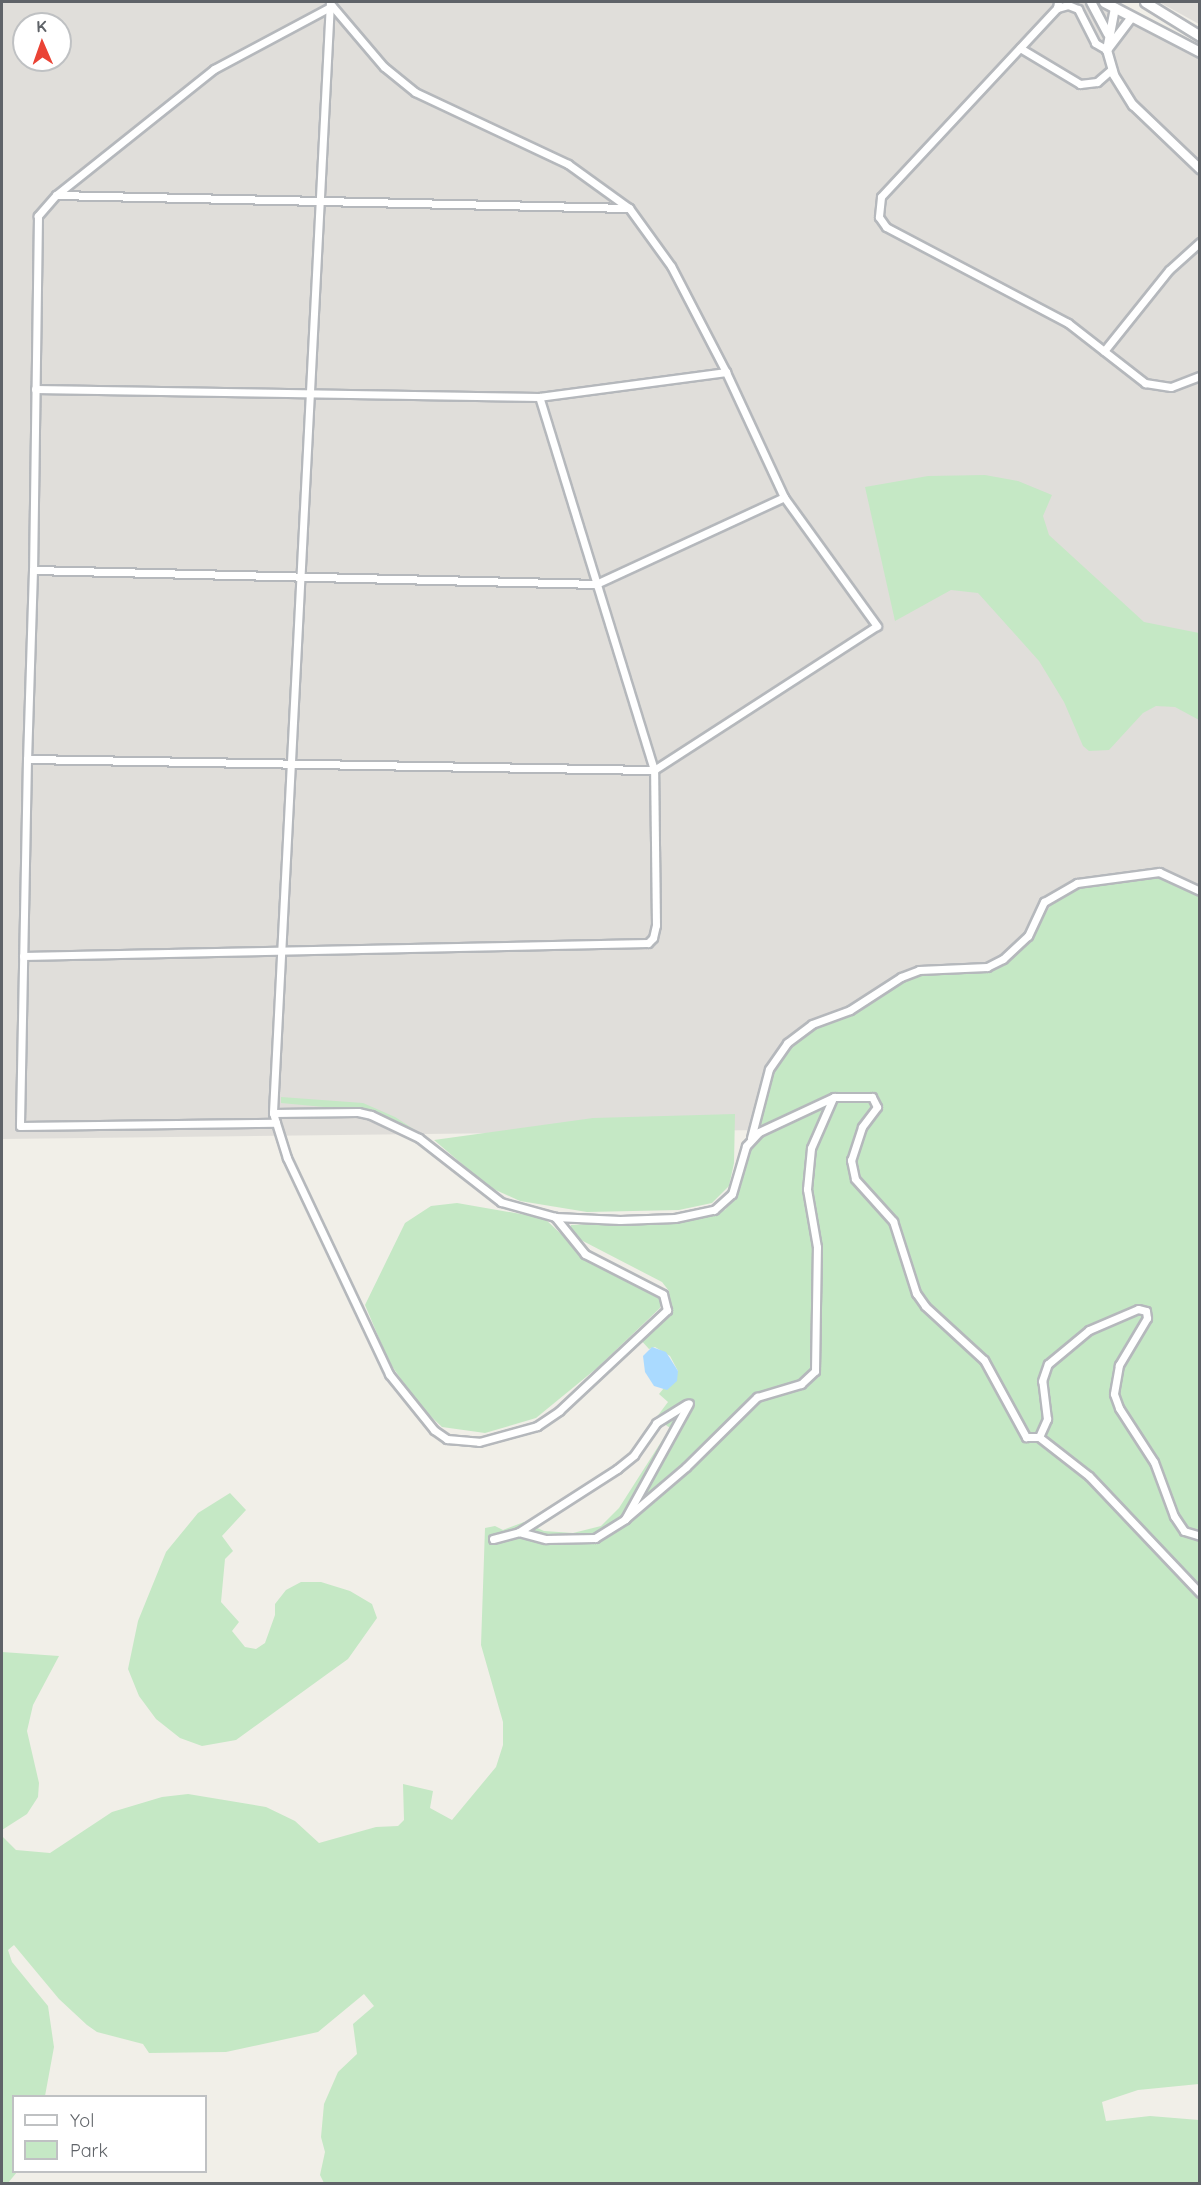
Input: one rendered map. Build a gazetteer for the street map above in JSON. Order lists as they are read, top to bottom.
{
  "legend": ["Yol", "Park"],
  "north": "top"
}
